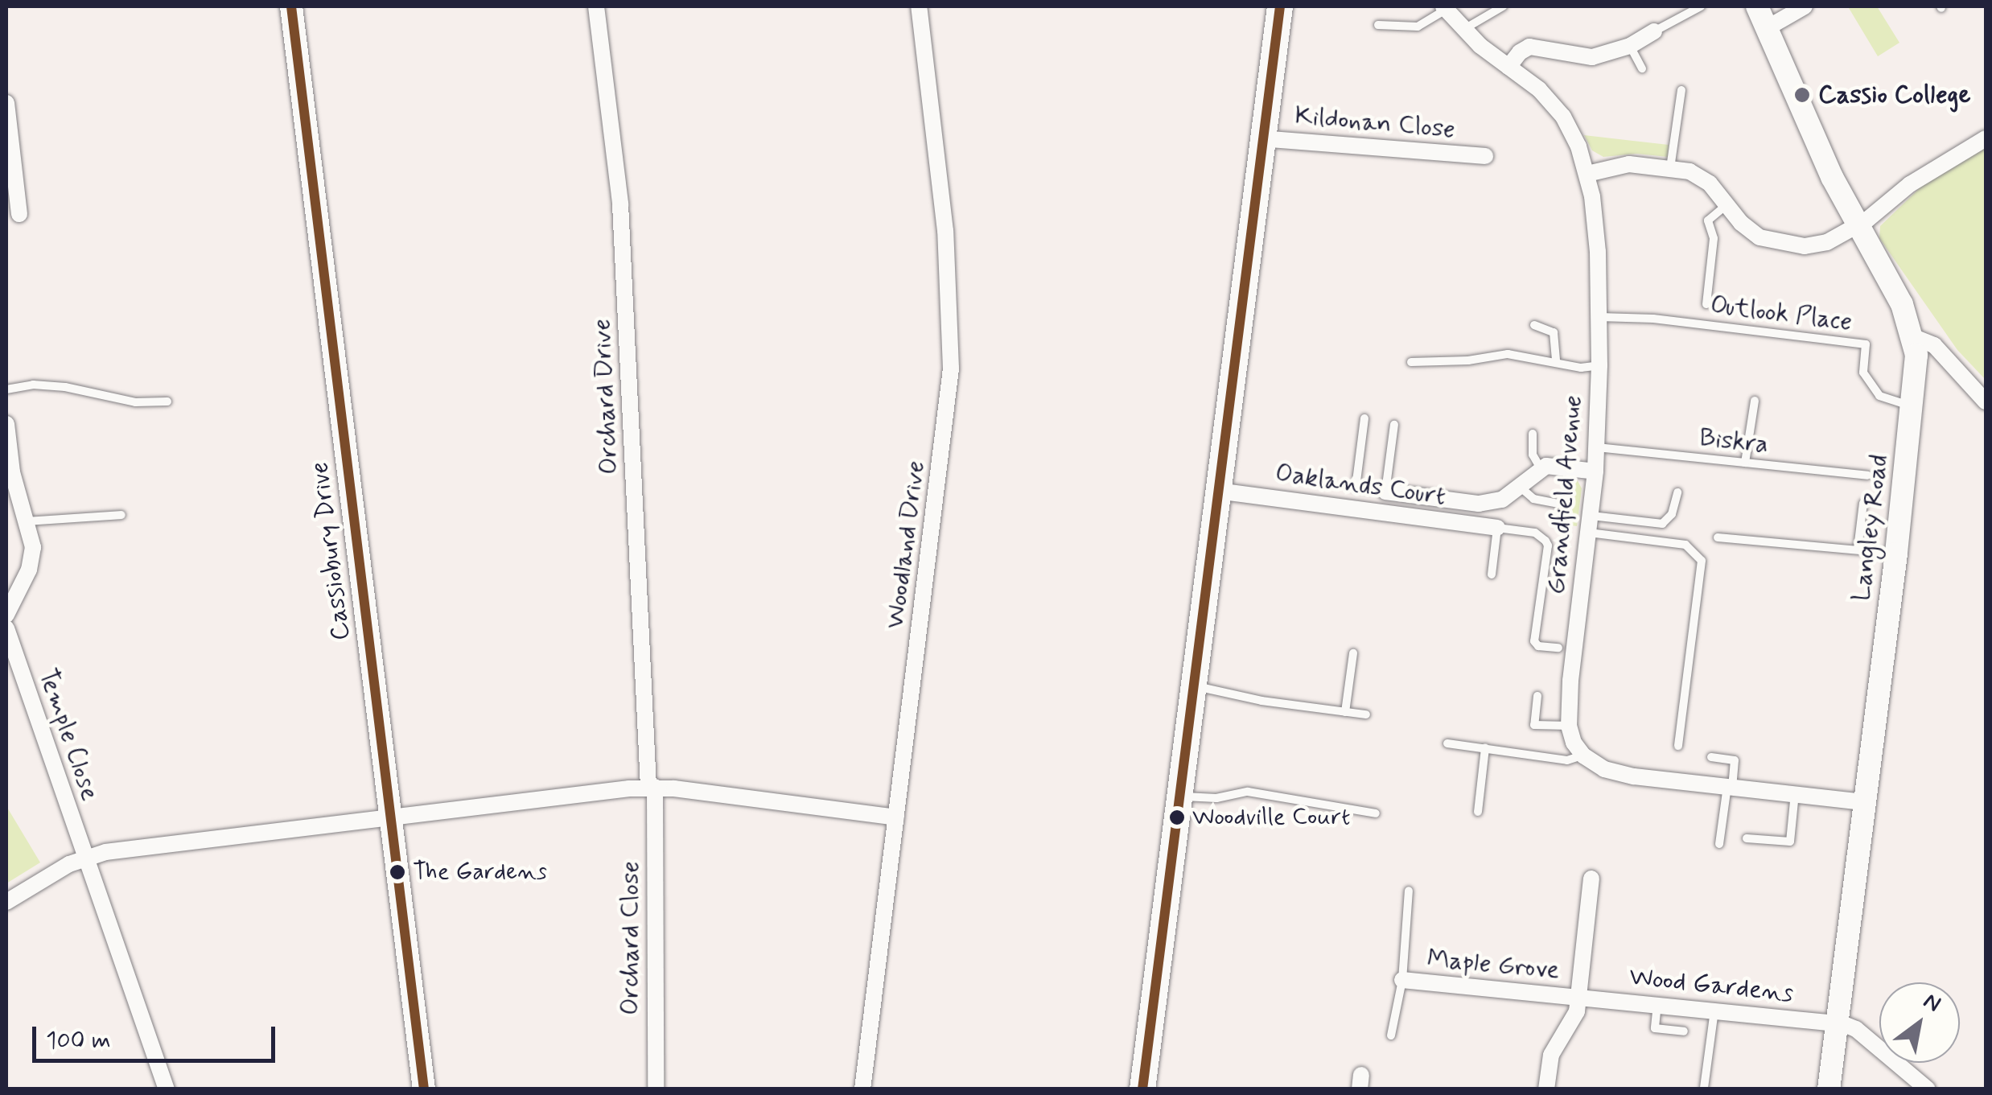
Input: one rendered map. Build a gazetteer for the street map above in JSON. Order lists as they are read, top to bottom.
{
  "streets": {
    "street": [
      "Kildonan Close",
      "Orchard Drive",
      "Oaklands Court",
      "Grandfield Avenue",
      "Langley Road",
      "Woodland Drive",
      "Cassiobury Drive",
      "Temple Close",
      "Orchard Close",
      "Maple Grove",
      "Wood Gardens"
    ],
    "lane": ["Outlook Place", "Biskra"]
  },
  "crossings": [
    ["Outlook Place", "Grandfield Avenue"],
    ["Outlook Place", "Langley Road"],
    ["Orchard Drive", "Orchard Close"],
    ["Biskra", "Grandfield Avenue"],
    ["Langley Road", "Wood Gardens"],
    ["Maple Grove", "Wood Gardens"]
  ],
  "places": ["Cassio College", "Woodville Court", "The Gardens"],
  "scale_bar": "100 m",
  "north": "top right"
}
